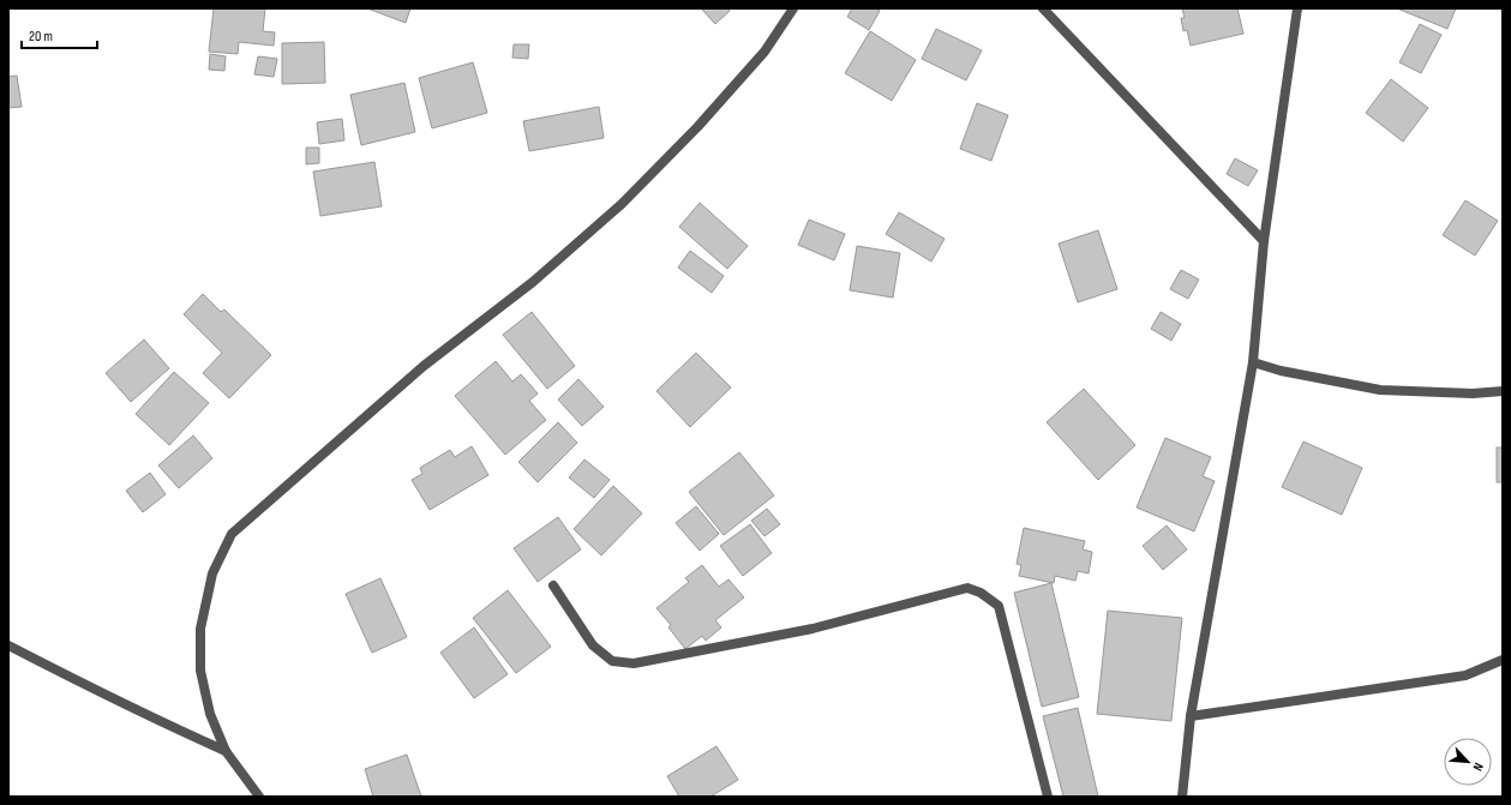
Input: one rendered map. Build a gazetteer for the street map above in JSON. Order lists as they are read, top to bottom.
{
  "scale_bar": "20 m",
  "north": "bottom right"
}
